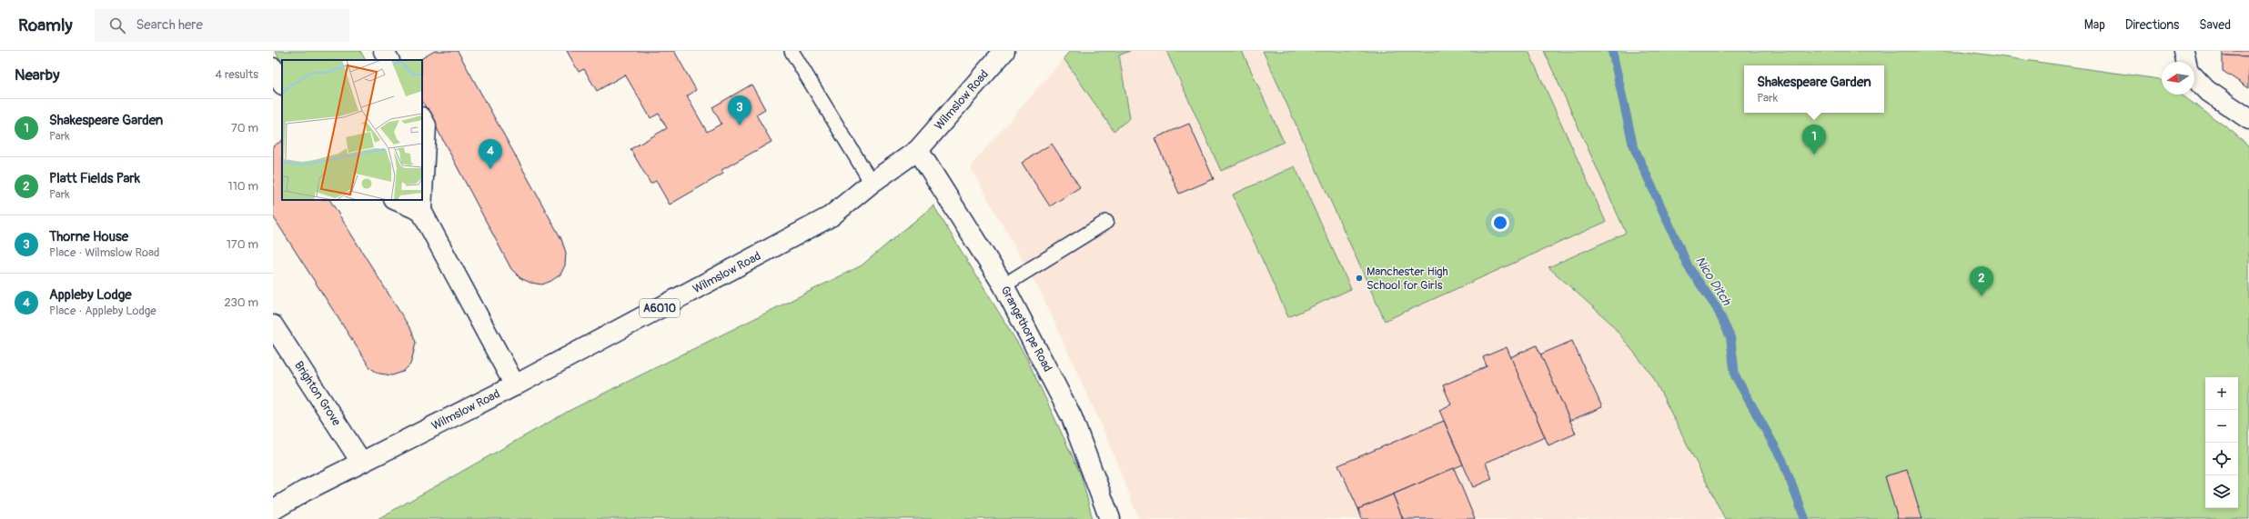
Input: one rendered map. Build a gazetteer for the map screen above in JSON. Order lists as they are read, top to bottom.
{
  "streets": {
    "main road": [
      "Wilmslow Road",
      "A6010",
      "Grangethorpe Road",
      "Brighton Grove"
    ]
  },
  "crossings": [
    ["Wilmslow Road", "Grangethorpe Road"],
    ["Wilmslow Road", "Brighton Grove"]
  ],
  "water": ["Nico Ditch"],
  "places": ["Manchester High School for Girls"],
  "north": "left",
  "page": {
    "header": "Roamly",
    "search": "Search here",
    "nav": ["Map", "Directions", "Saved"],
    "heading": ["Nearby", "4 results"],
    "popup": ["Shakespeare Garden", "Park"],
    "pins": [
      "3",
      "1",
      "4",
      "2"
    ],
    "list": [
      {
        "mark": "1",
        "name": "Shakespeare Garden",
        "note": "Park",
        "value": "70 m"
      },
      {
        "mark": "2",
        "name": "Platt Fields Park",
        "note": "Park",
        "value": "110 m"
      },
      {
        "mark": "3",
        "name": "Thorne House",
        "note": "Place · Wilmslow Road",
        "value": "170 m"
      },
      {
        "mark": "4",
        "name": "Appleby Lodge",
        "note": "Place · Appleby Lodge",
        "value": "230 m"
      }
    ],
    "map_buttons": ["+", "−"]
  }
}
